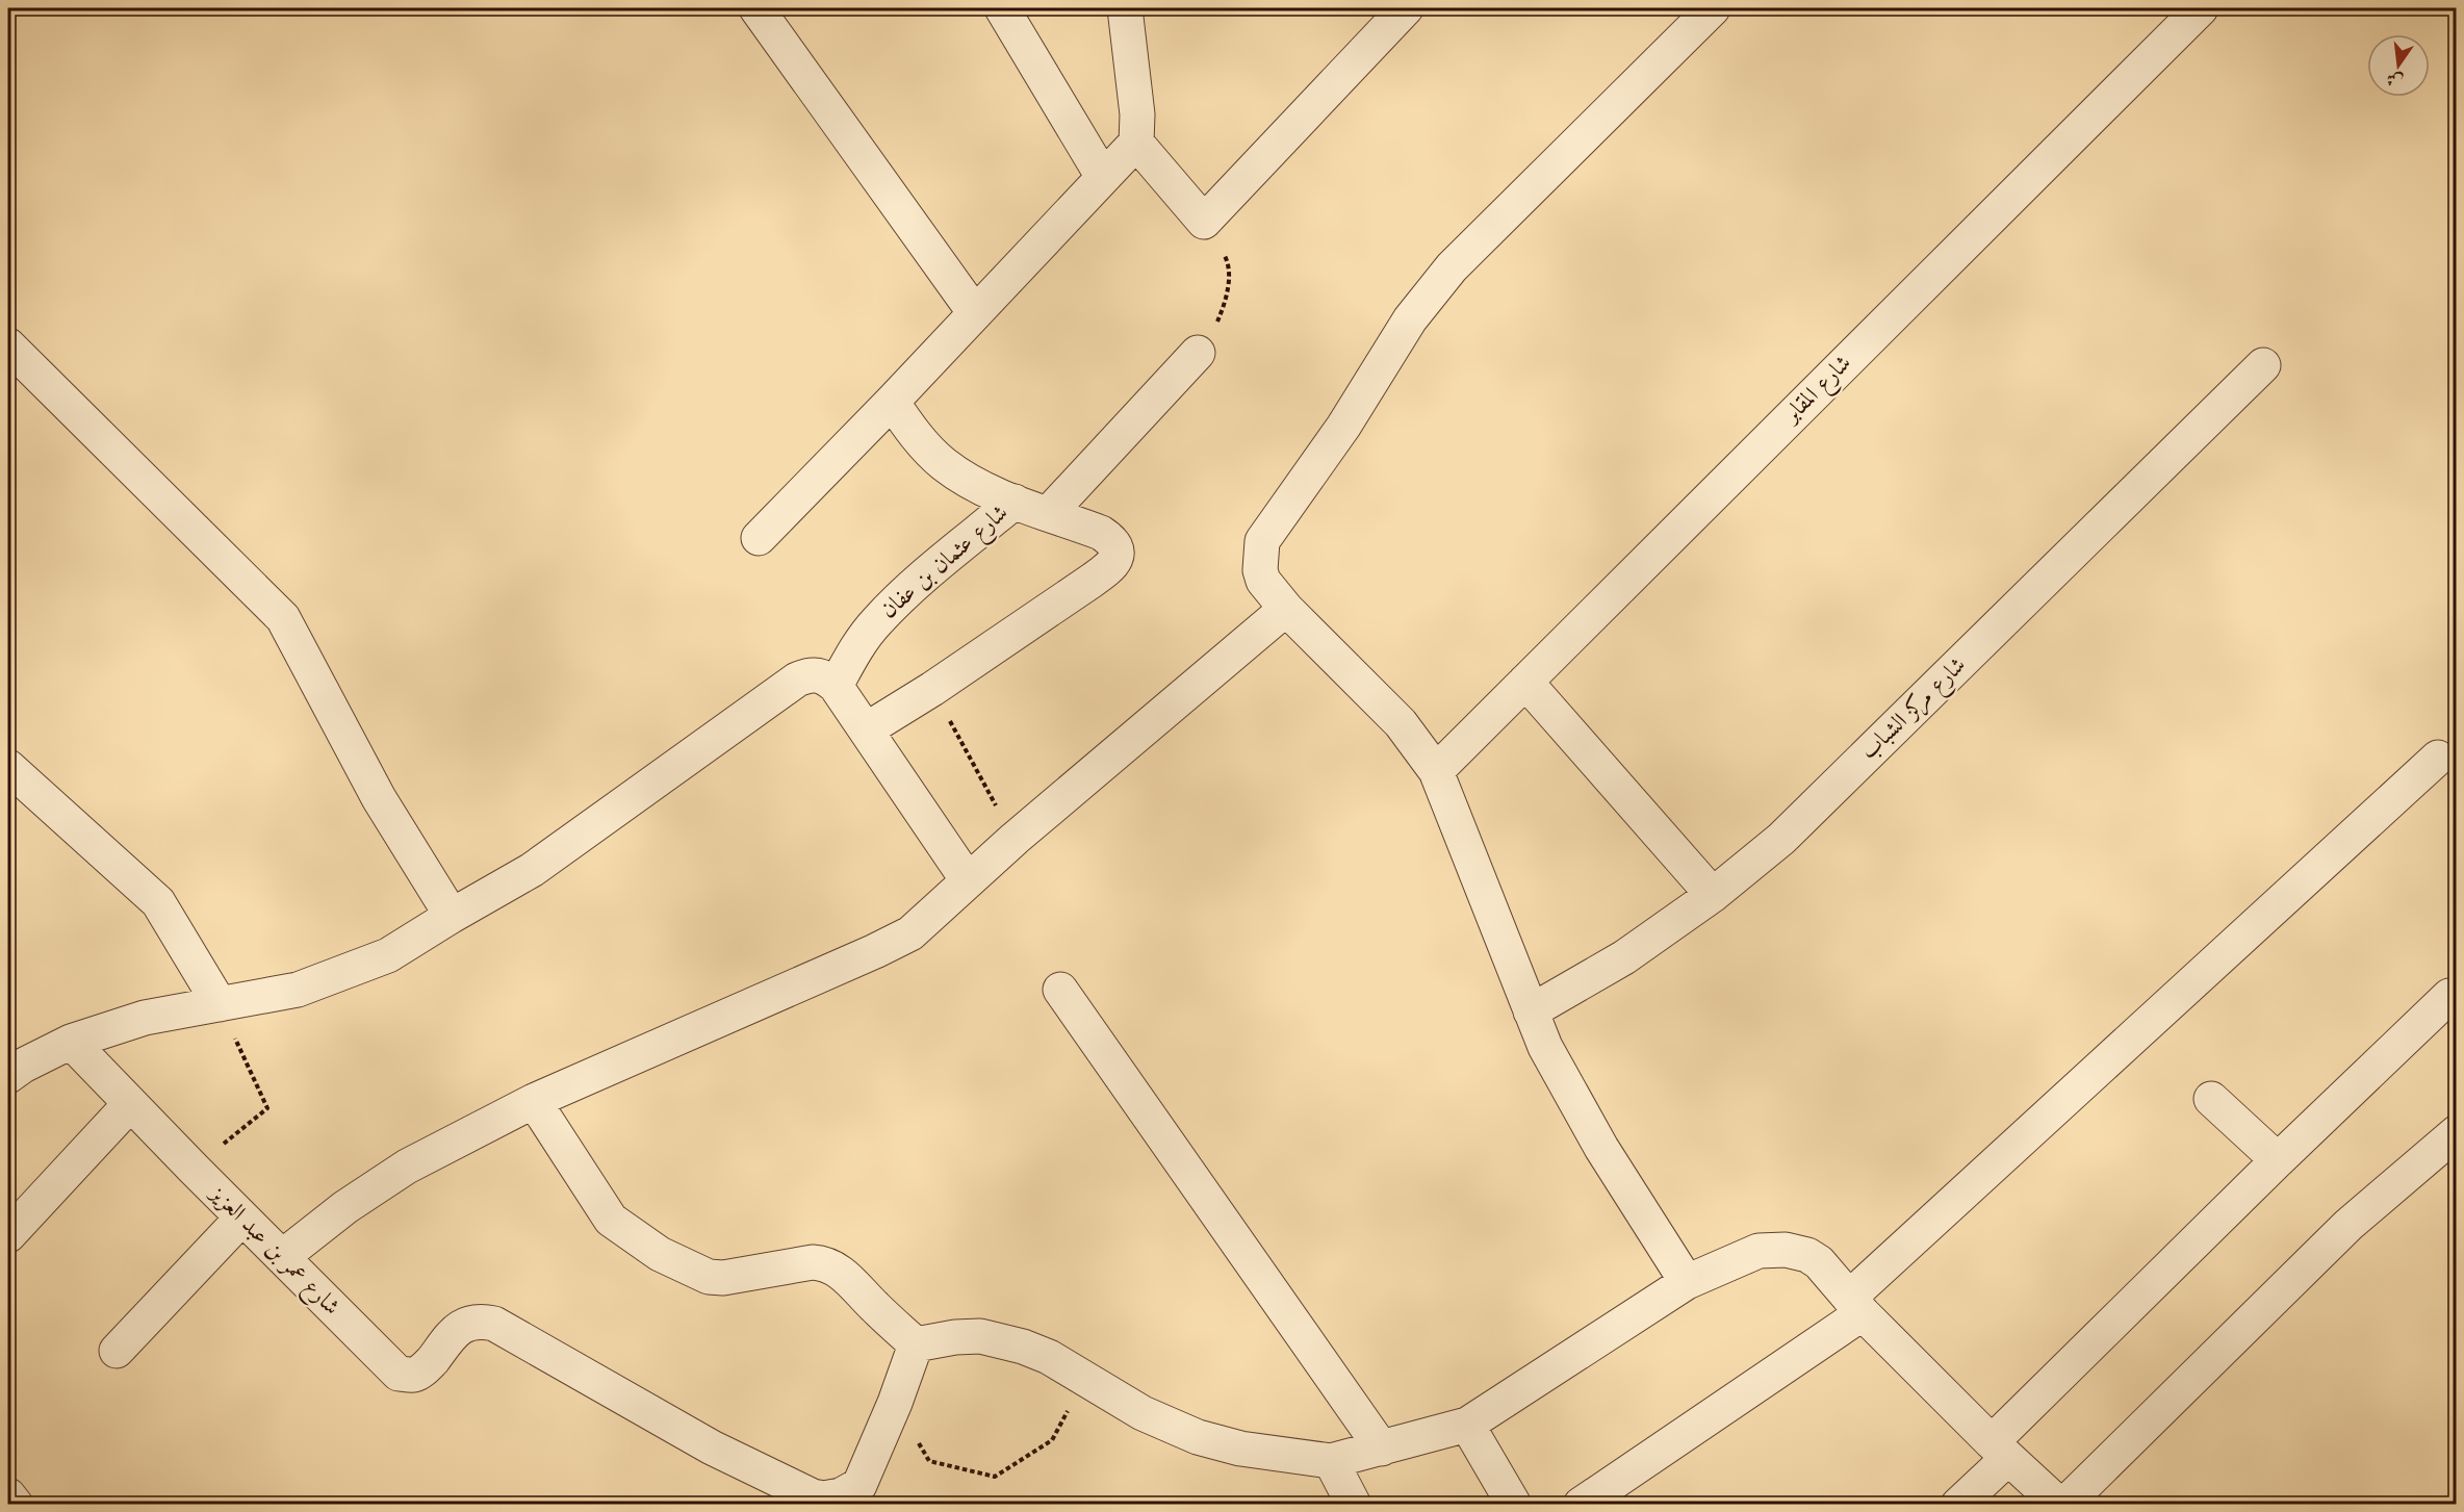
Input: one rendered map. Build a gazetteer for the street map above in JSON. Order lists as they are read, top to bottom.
{
  "streets": {
    "street": [
      "شارع المقابر",
      "شارع عثمان بن عفان",
      "شارع مركز الشباب",
      "شارع عمر بن عبد العزيز"
    ]
  },
  "north": "bottom"
}
